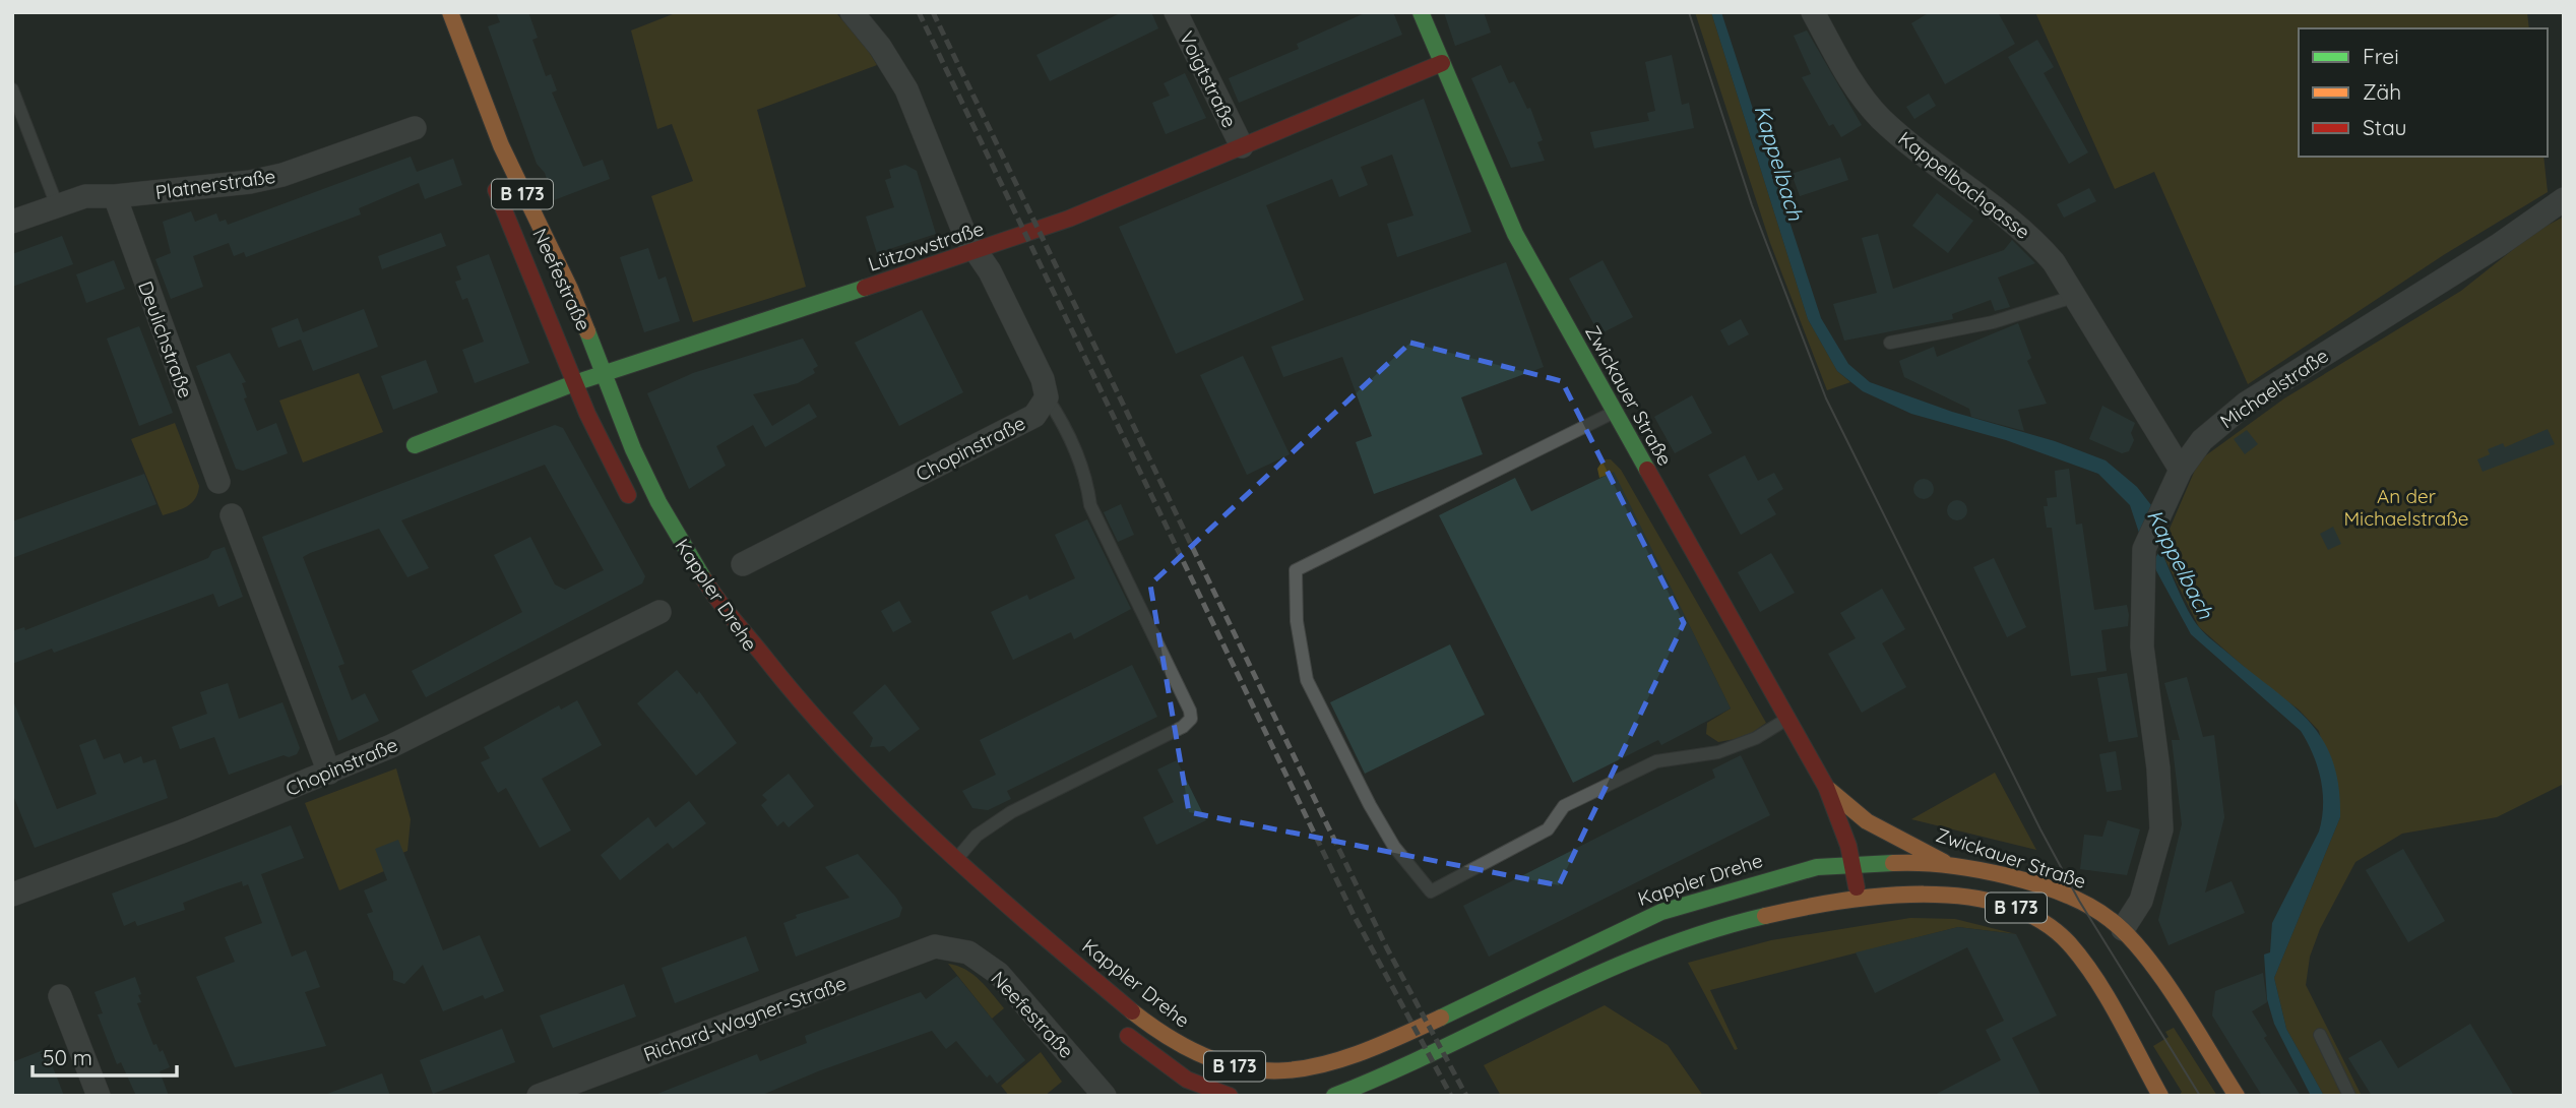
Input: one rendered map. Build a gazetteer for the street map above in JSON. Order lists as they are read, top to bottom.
{
  "streets": {
    "main road": [
      "B 173",
      "Lützowstraße",
      "Neefestraße",
      "Zwickauer Straße",
      "Kappler Drehe"
    ],
    "street": [
      "Voigtstraße",
      "Platnerstraße",
      "Kappelbachgasse",
      "Deulichstraße",
      "Michaelstraße",
      "Chopinstraße",
      "Richard-Wagner-Straße"
    ]
  },
  "crossings": [
    ["Voigtstraße", "Lützowstraße"],
    ["Platnerstraße", "Deulichstraße"],
    ["Kappelbachgasse", "Michaelstraße"],
    ["B 173", "Zwickauer Straße"],
    ["B 173", "Kappler Drehe"],
    ["Lützowstraße", "Neefestraße"],
    ["Lützowstraße", "Zwickauer Straße"],
    ["Neefestraße", "Kappler Drehe"],
    ["Neefestraße", "Richard-Wagner-Straße"],
    ["Michaelstraße", "Zwickauer Straße"],
    ["Zwickauer Straße", "Kappler Drehe"]
  ],
  "water": ["Kappelbach"],
  "parks": ["An der Michaelstraße"],
  "legend": ["Frei", "Zäh", "Stau"],
  "scale_bar": "50 m"
}
